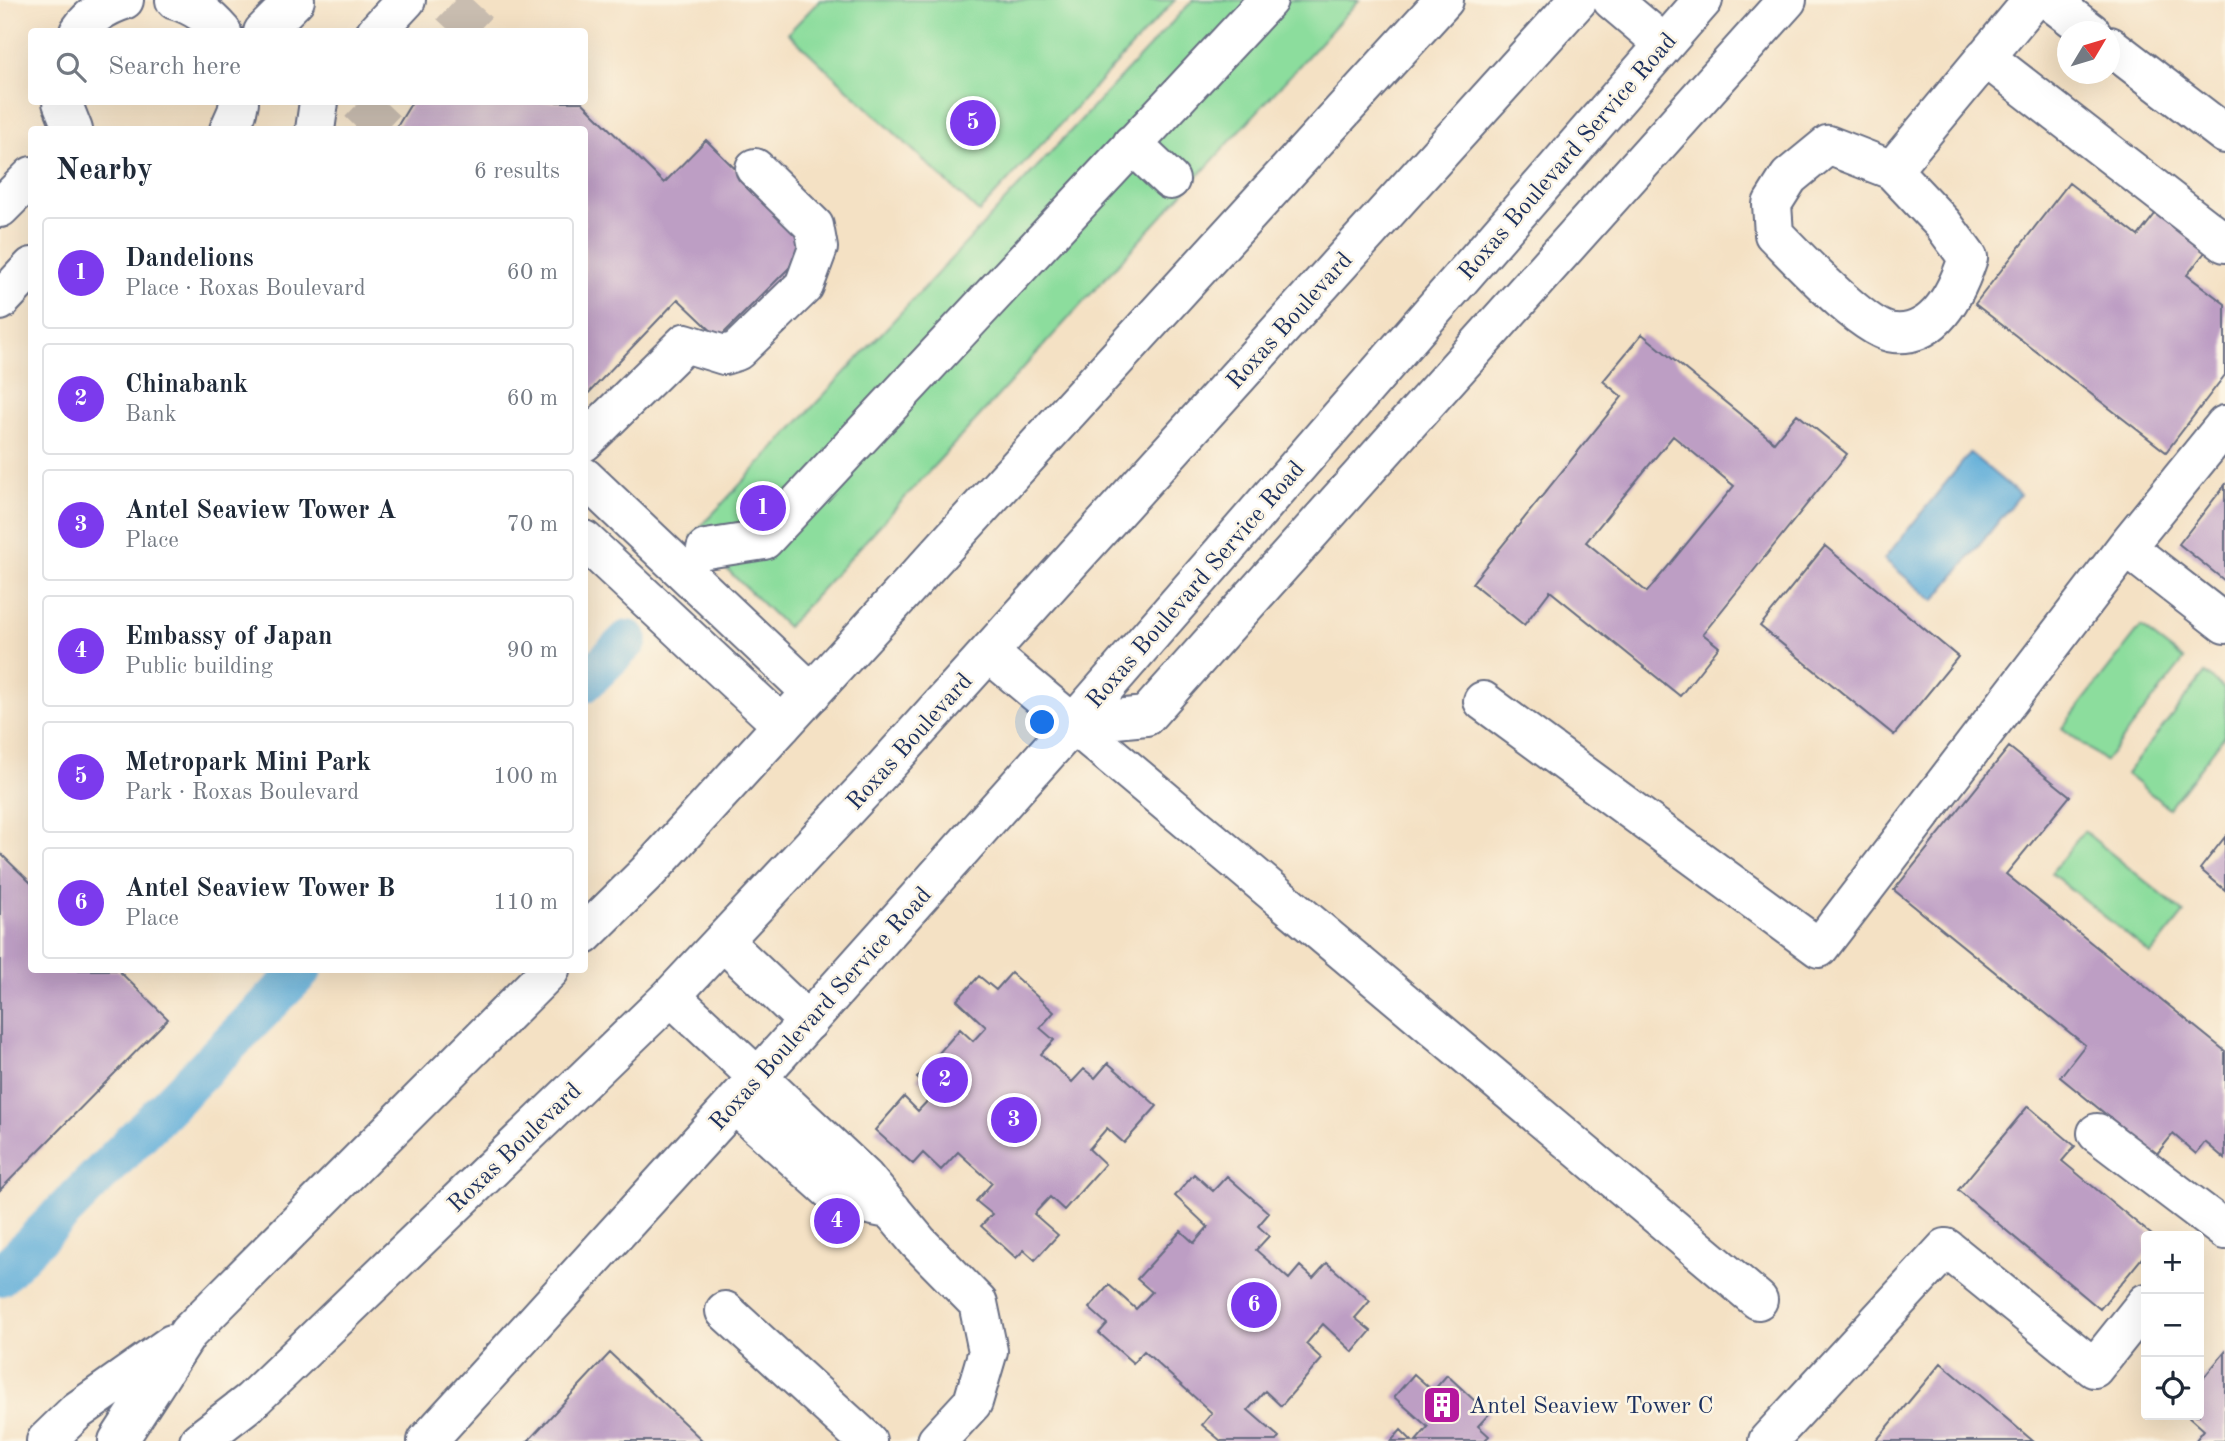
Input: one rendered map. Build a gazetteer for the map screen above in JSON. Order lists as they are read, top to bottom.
{
  "streets": {
    "main road": ["Roxas Boulevard Service Road", "Roxas Boulevard"]
  },
  "places": {
    "building": ["Antel Seaview Tower C"]
  },
  "north": "top right",
  "page": {
    "search": "Search here",
    "pins": [
      "5",
      "1",
      "2",
      "3",
      "4",
      "6"
    ],
    "heading": ["Nearby", "6 results"],
    "list": [
      {
        "mark": "1",
        "name": "Dandelions",
        "note": "Place · Roxas Boulevard",
        "value": "60 m"
      },
      {
        "mark": "2",
        "name": "Chinabank",
        "note": "Bank",
        "value": "60 m"
      },
      {
        "mark": "3",
        "name": "Antel Seaview Tower A",
        "note": "Place",
        "value": "70 m"
      },
      {
        "mark": "4",
        "name": "Embassy of Japan",
        "note": "Public building",
        "value": "90 m"
      },
      {
        "mark": "5",
        "name": "Metropark Mini Park",
        "note": "Park · Roxas Boulevard",
        "value": "100 m"
      },
      {
        "mark": "6",
        "name": "Antel Seaview Tower B",
        "note": "Place",
        "value": "110 m"
      }
    ],
    "map_buttons": ["+", "−"]
  }
}
